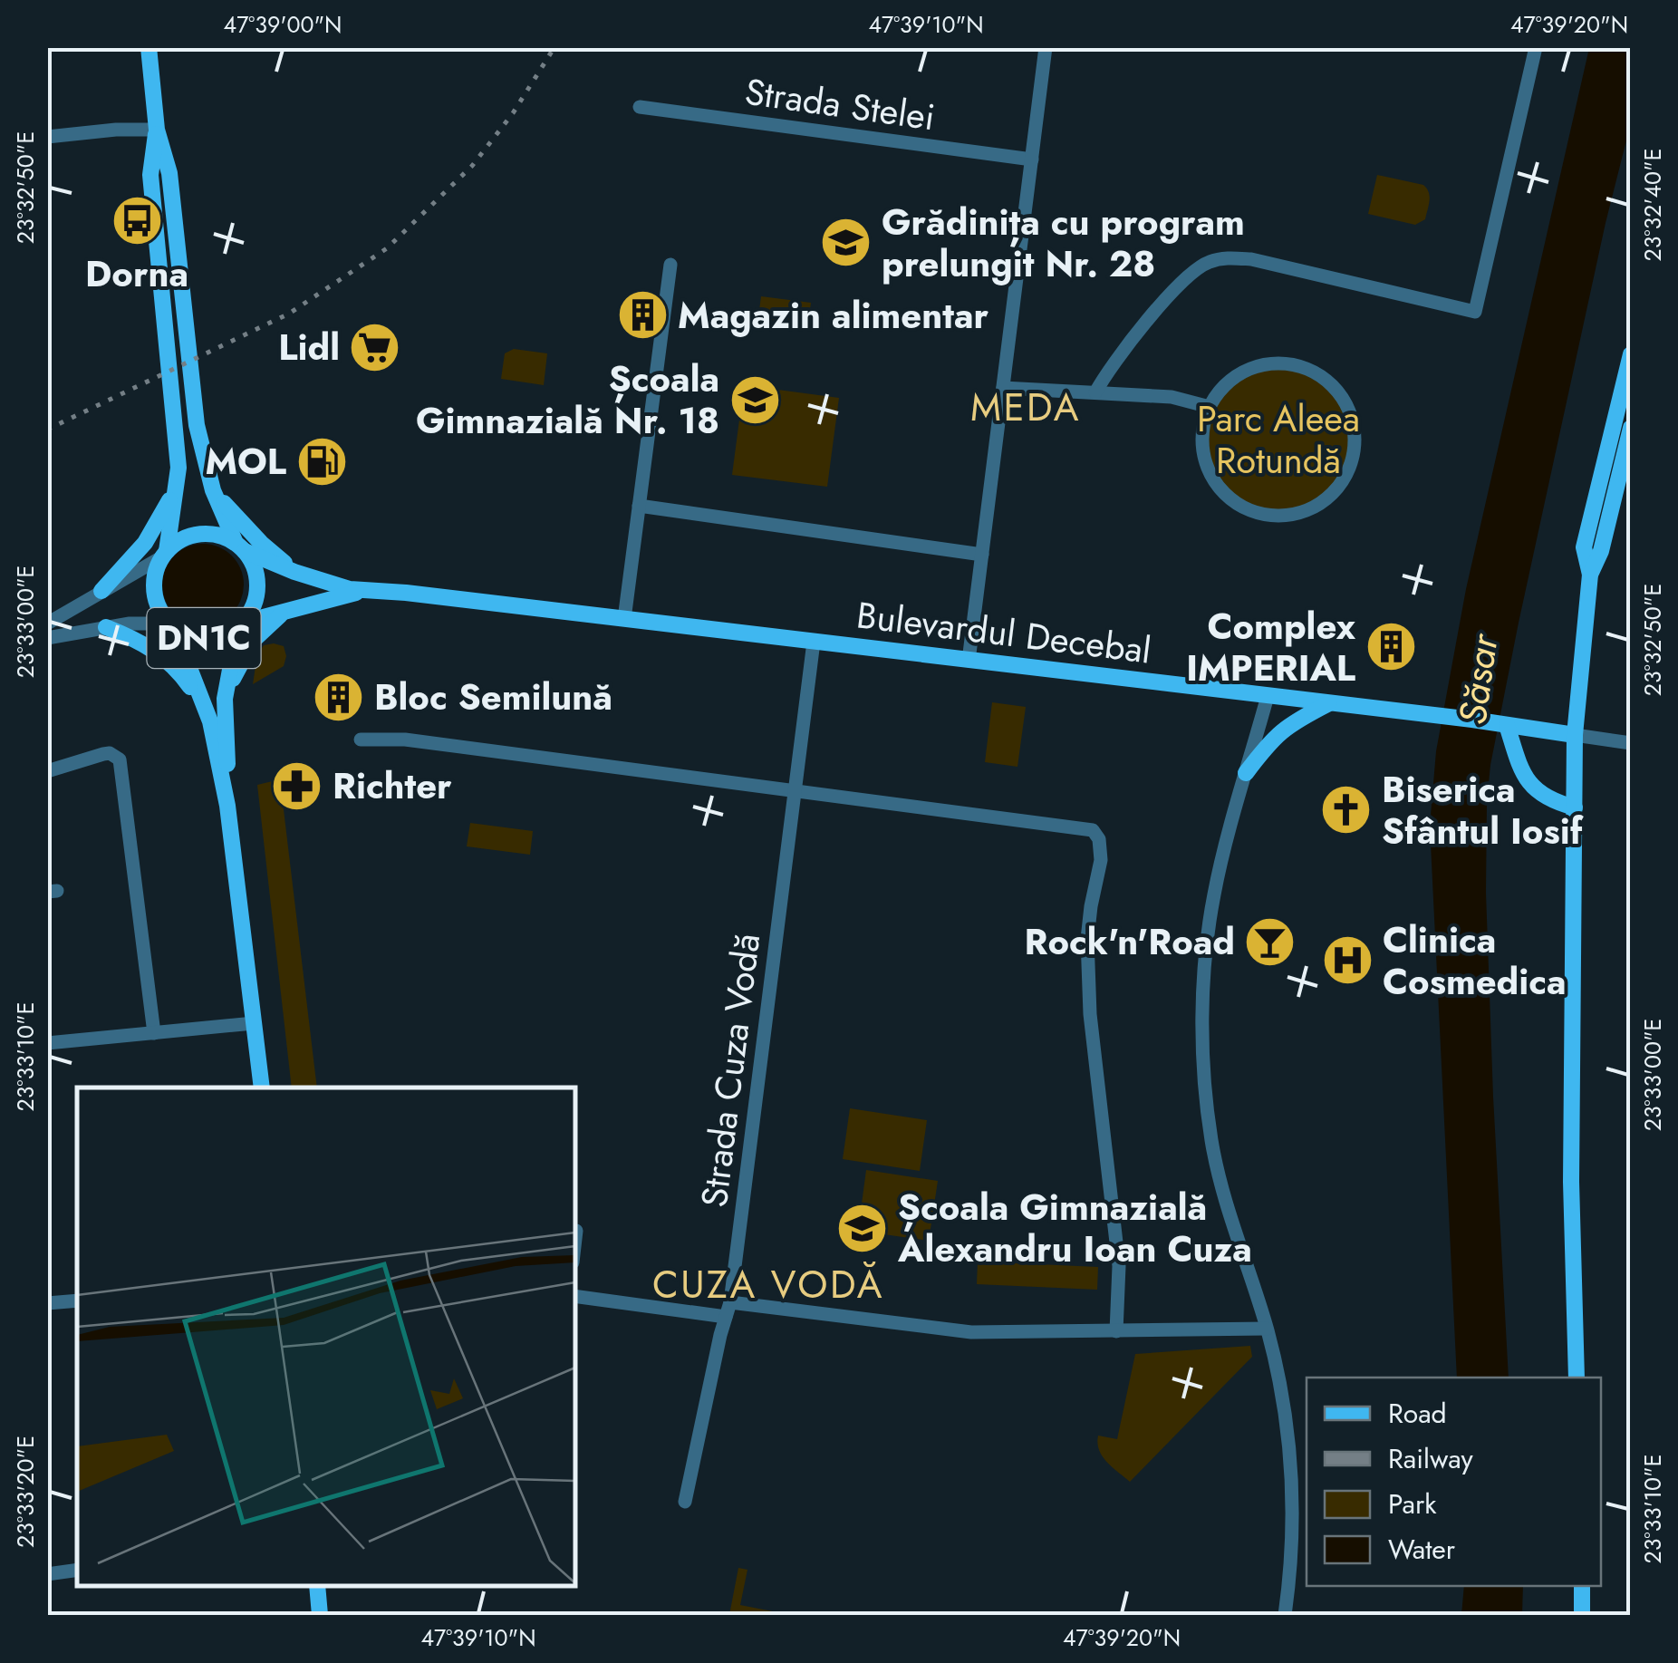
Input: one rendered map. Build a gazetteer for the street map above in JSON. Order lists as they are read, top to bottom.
{
  "streets": {
    "main road": ["Bulevardul Decebal", "DN1C"],
    "street": ["Strada Stelei", "Strada Cuza Vodă"]
  },
  "crossings": [
    ["Bulevardul Decebal", "DN1C"],
    ["Bulevardul Decebal", "Strada Cuza Vodă"]
  ],
  "districts": ["MEDA", "CUZA VODĂ"],
  "water": ["Săsar"],
  "parks": ["Parc Aleea Rotundă"],
  "places": {
    "bus stop": ["Dorna"],
    "school or university": ["Grădinița cu program prelungit Nr. 28", "Școala Gimnazială Nr. 18", "Școala Gimnazială Alexandru Ioan Cuza"],
    "building": ["Magazin alimentar", "Complex IMPERIAL", "Bloc Semilună"],
    "supermarket": ["Lidl"],
    "fuel station": ["MOL"],
    "pharmacy": ["Richter"],
    "church": ["Biserica Sfântul Iosif"],
    "bar": ["Rock'n'Road"],
    "hospital": ["Clinica Cosmedica"]
  },
  "legend": [
    "Road",
    "Railway",
    "Park",
    "Water"
  ],
  "coordinates": [
    "47°39'00\"N",
    "47°39'10\"N",
    "47°39'20\"N",
    "23°32'50\"E",
    "23°32'40\"E",
    "23°33'00\"E",
    "23°33'10\"E",
    "23°33'20\"E"
  ]
}
